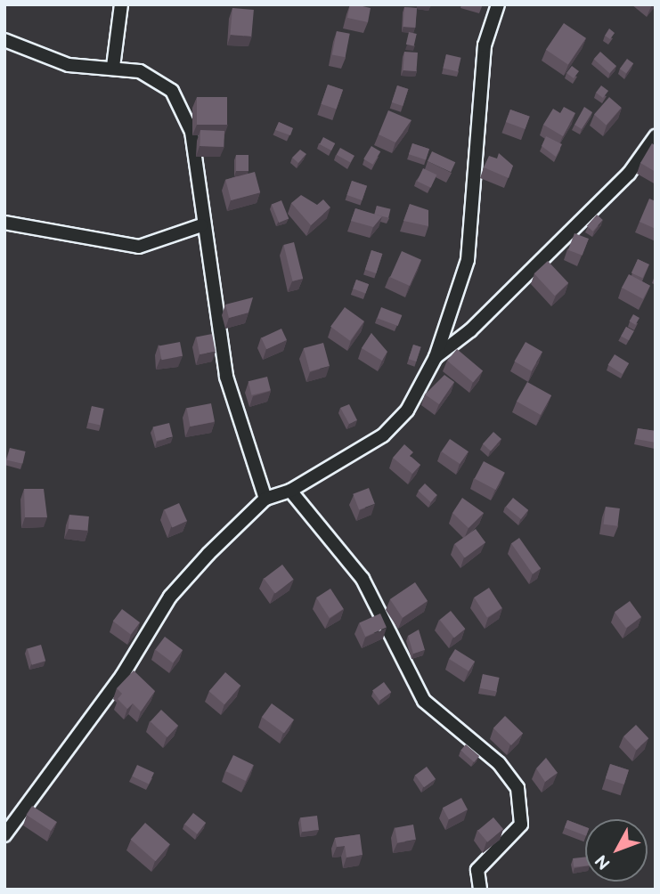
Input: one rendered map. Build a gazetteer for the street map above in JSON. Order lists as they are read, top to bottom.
{
  "north": "bottom left"
}
